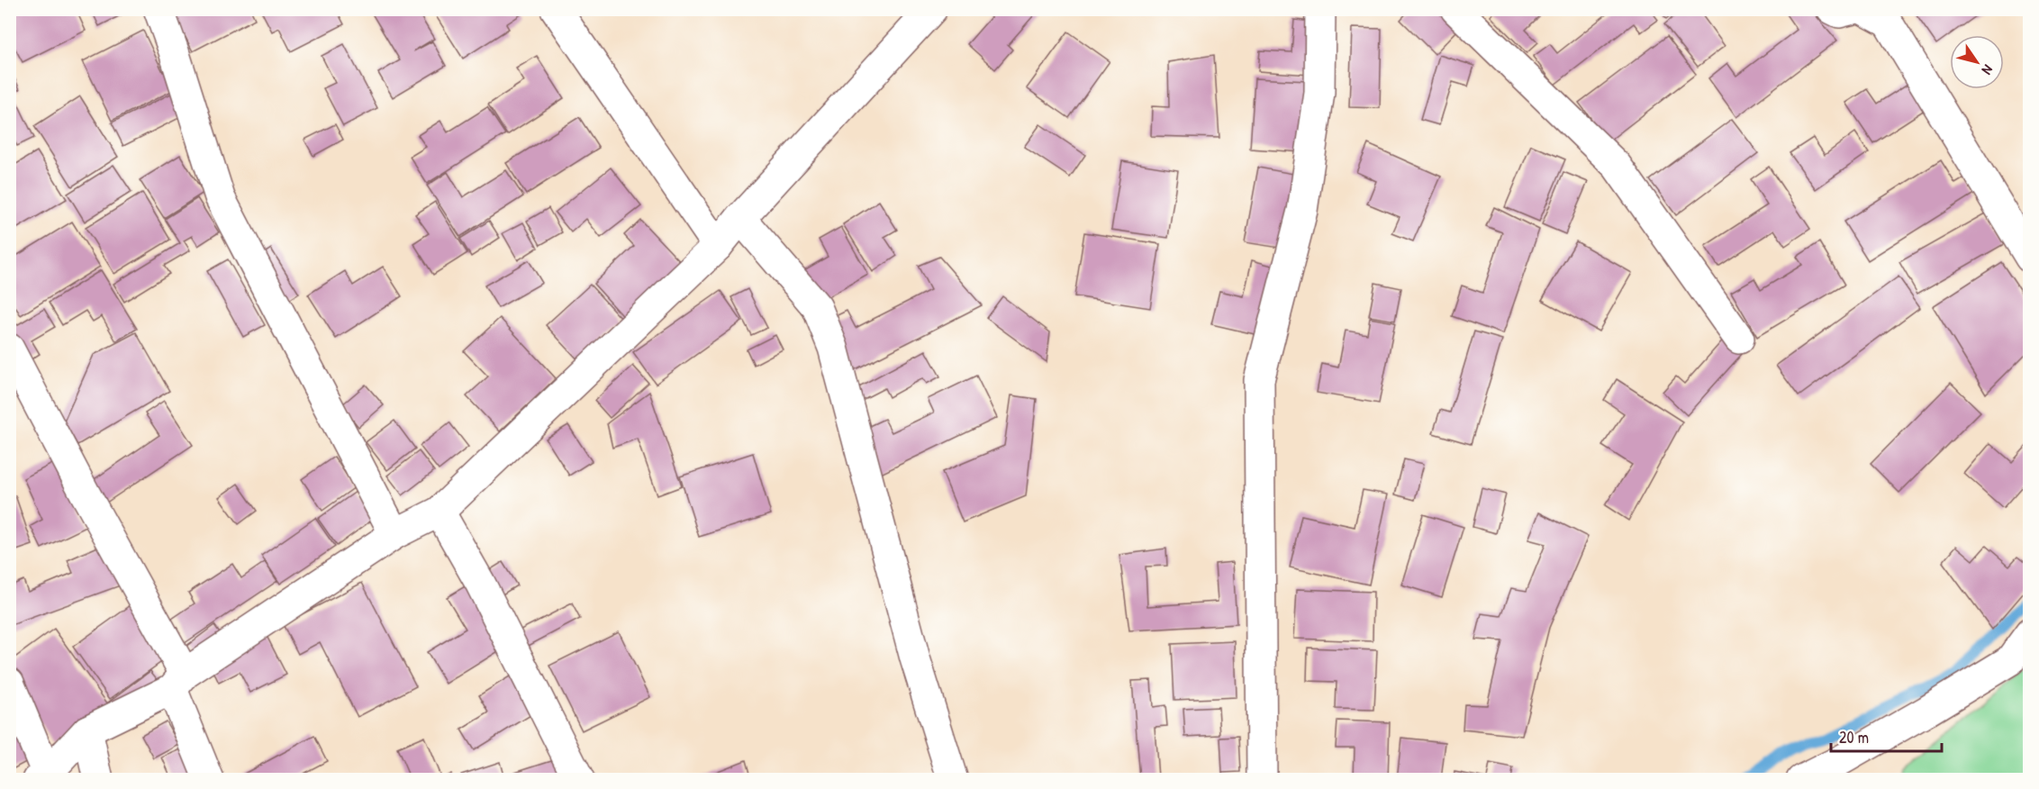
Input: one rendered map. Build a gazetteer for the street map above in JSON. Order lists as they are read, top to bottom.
{
  "scale_bar": "20 m",
  "north": "bottom right"
}
